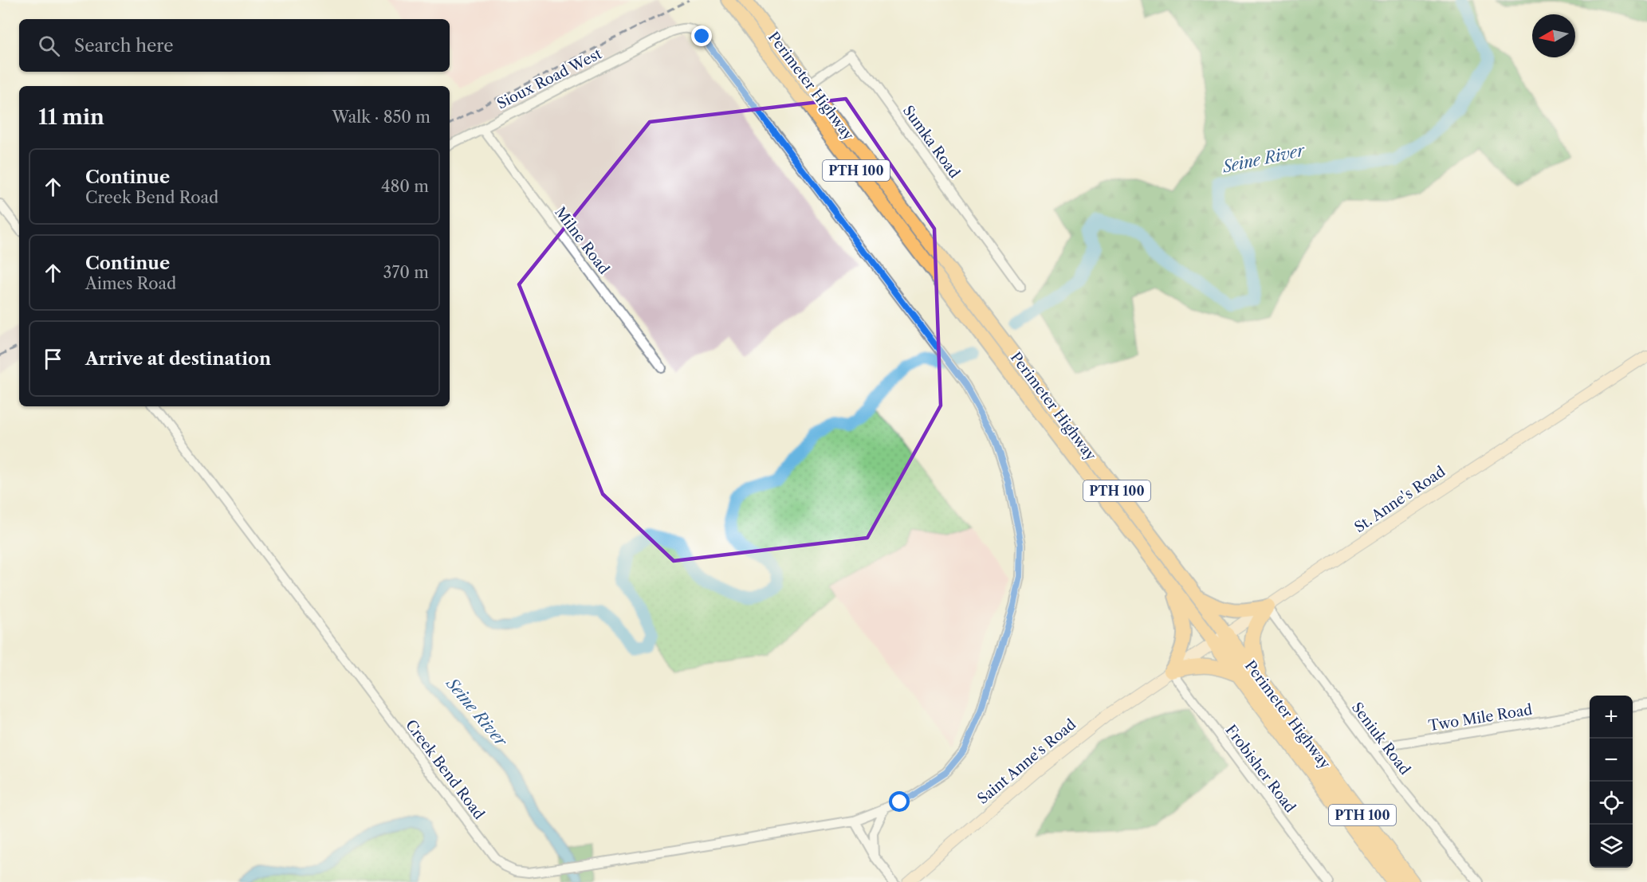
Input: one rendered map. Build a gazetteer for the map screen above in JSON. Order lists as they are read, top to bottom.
{
  "streets": {
    "highway": ["Perimeter Highway", "PTH 100"],
    "main road": ["St. Anne's Road", "Saint Anne's Road"],
    "street": [
      "Sioux Road West",
      "Sumka Road",
      "Milne Road",
      "Two Mile Road",
      "Seniuk Road",
      "Frobisher Road",
      "Creek Bend Road"
    ]
  },
  "crossings": [
    ["Sioux Road West", "Milne Road"],
    ["Sioux Road West", "Creek Bend Road"],
    ["Perimeter Highway", "Sumka Road"],
    ["Perimeter Highway", "St. Anne's Road"],
    ["St. Anne's Road", "Seniuk Road"],
    ["St. Anne's Road", "Saint Anne's Road"],
    ["St. Anne's Road", "Frobisher Road"],
    ["Two Mile Road", "Seniuk Road"],
    ["Saint Anne's Road", "Frobisher Road"]
  ],
  "water": ["Seine River"],
  "north": "left",
  "page": {
    "search": "Search here",
    "heading": ["11 min", "Walk · 850 m"],
    "list": [
      ["Continue", "Creek Bend Road", "480 m"],
      ["Continue", "Aimes Road", "370 m"],
      "Arrive at destination"
    ],
    "map_buttons": ["+", "−"]
  }
}
